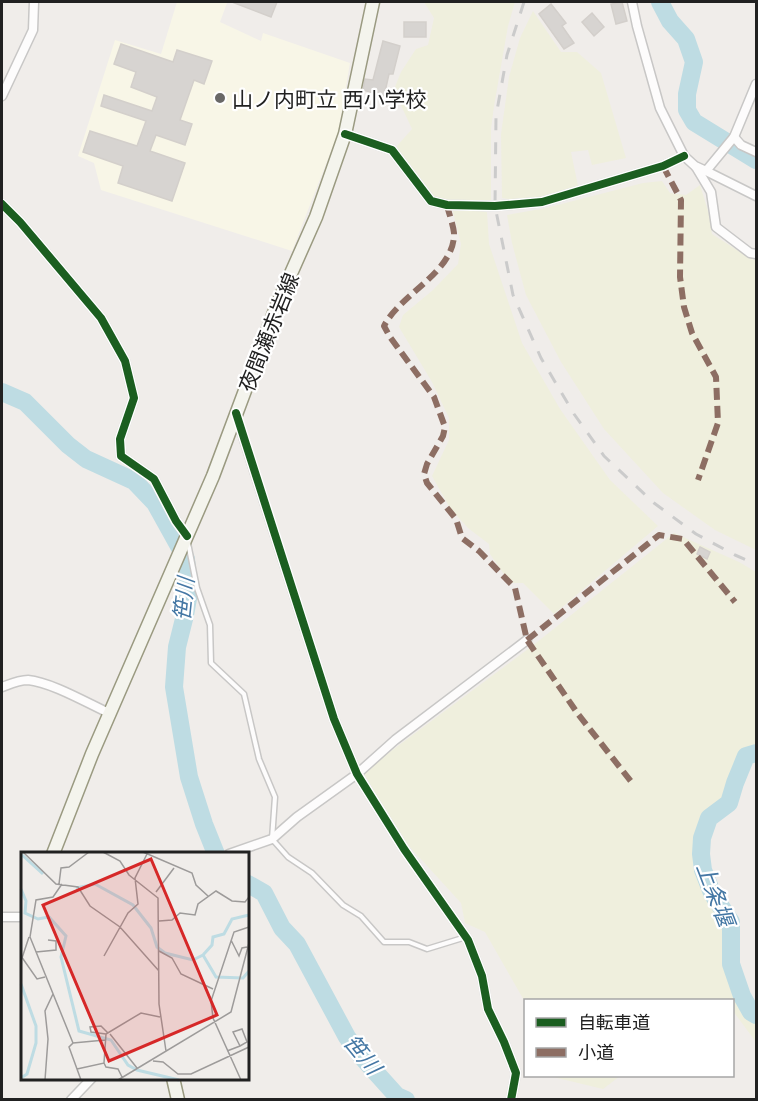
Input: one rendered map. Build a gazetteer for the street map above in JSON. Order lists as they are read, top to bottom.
{
  "streets": {
    "main road": ["夜間瀬赤岩線"]
  },
  "water": ["笹川", "上条堰"],
  "places": ["山ノ内町立 西小学校"],
  "legend": ["自転車道", "小道"]
}
